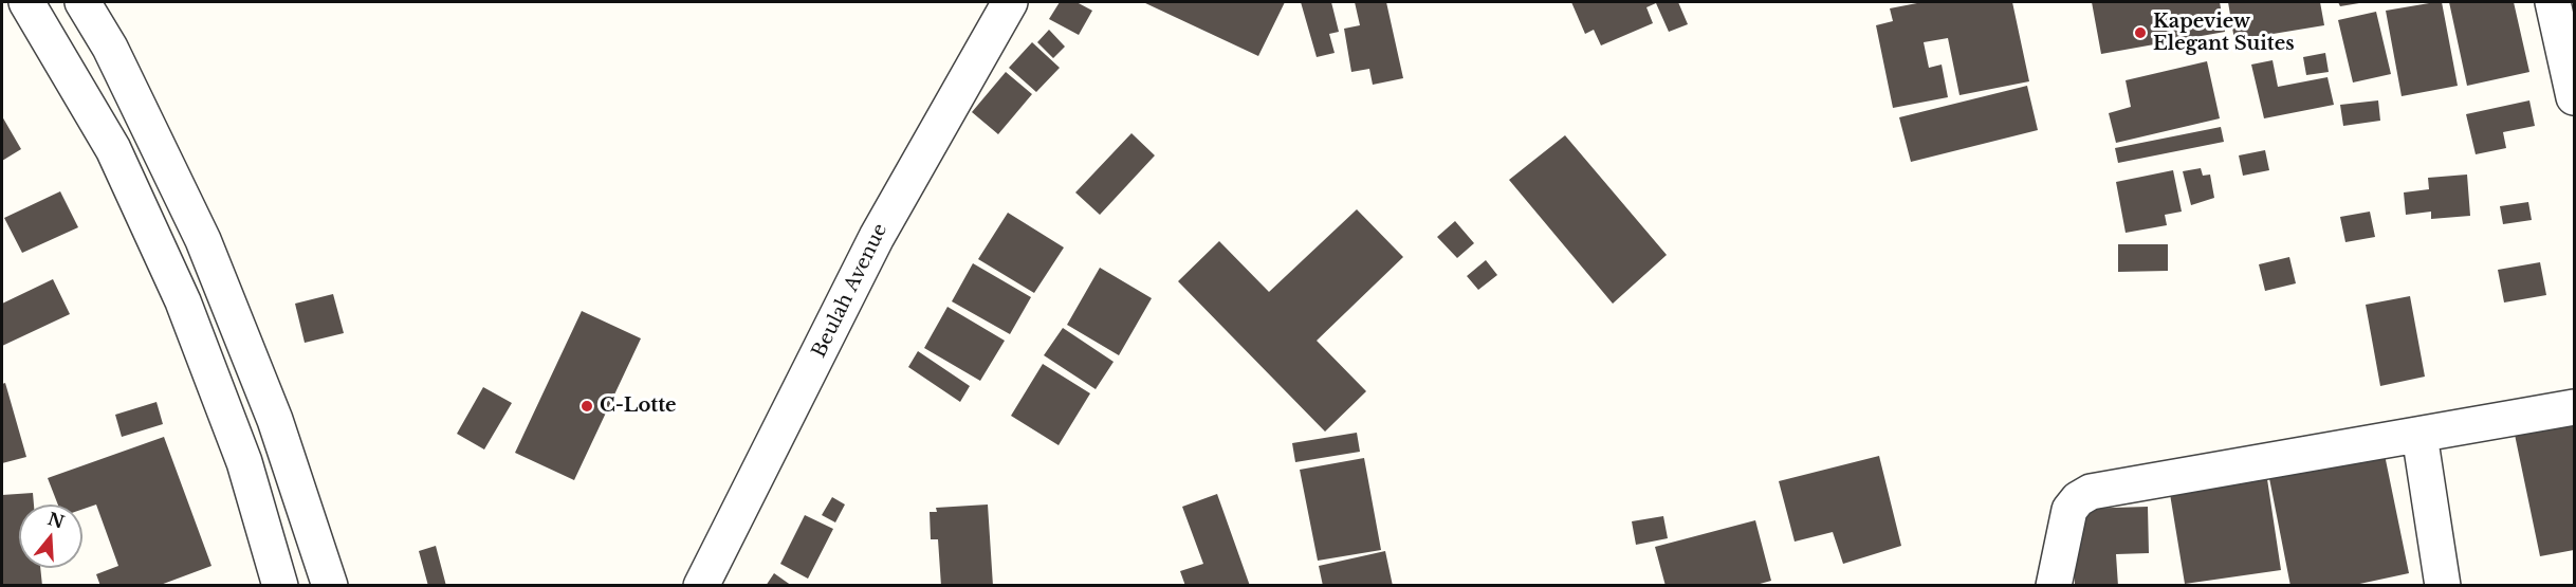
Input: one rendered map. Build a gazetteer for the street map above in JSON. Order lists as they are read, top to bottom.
{
  "streets": {
    "street": ["Beulah Avenue"]
  },
  "places": ["Kapeview Elegant Suites", "C-Lotte"],
  "north": "top"
}
